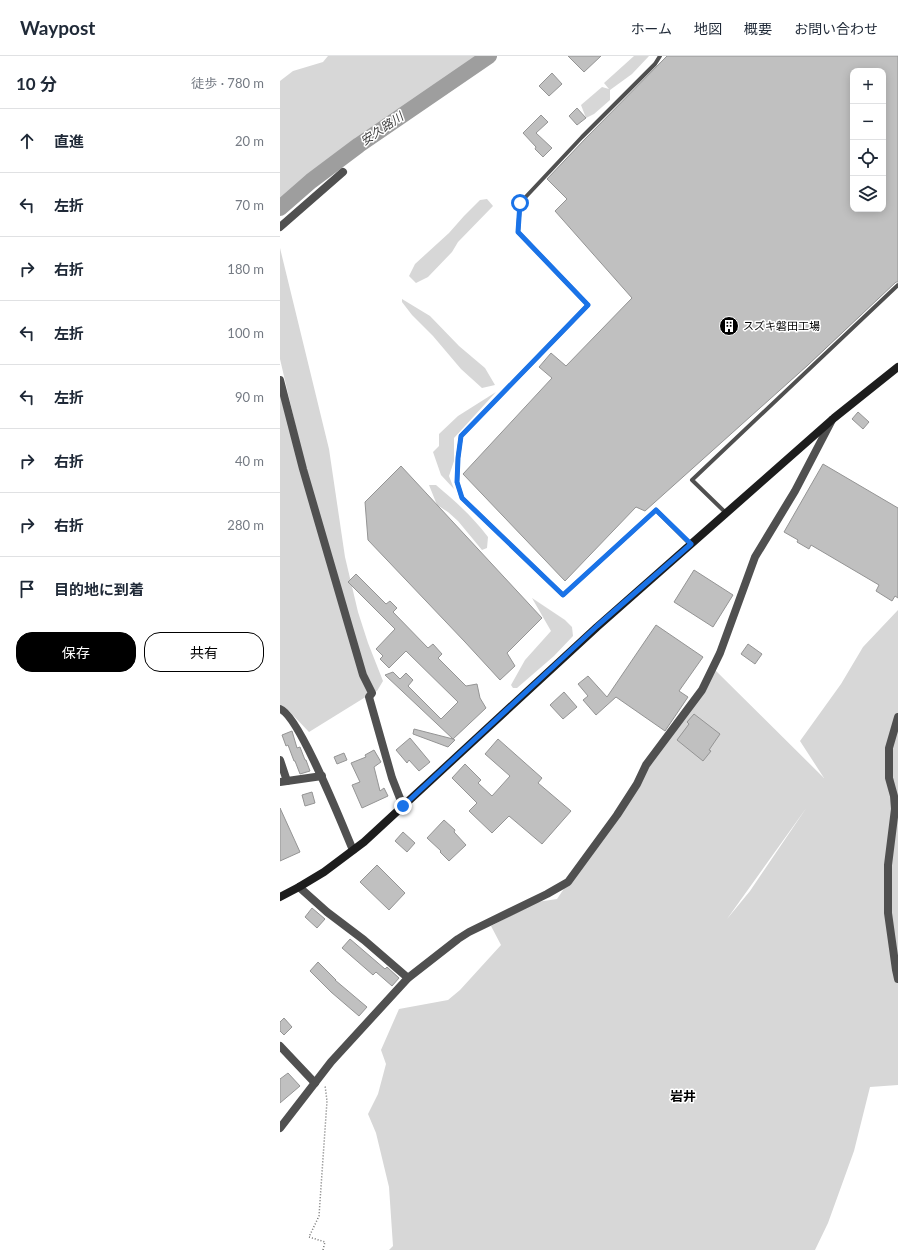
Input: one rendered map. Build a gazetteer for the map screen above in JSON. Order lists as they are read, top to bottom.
{
  "districts": ["岩井"],
  "water": ["安久路川"],
  "places": {
    "building": ["スズキ磐田工場"]
  },
  "page": {
    "header": "Waypost",
    "nav": [
      "ホーム",
      "地図",
      "概要",
      "お問い合わせ"
    ],
    "heading": ["10 分", "徒歩 · 780 m"],
    "map_buttons": ["+", "−"],
    "list": [
      ["直進", "20 m"],
      ["左折", "70 m"],
      ["右折", "180 m"],
      ["左折", "100 m"],
      ["左折", "90 m"],
      ["右折", "40 m"],
      ["右折", "280 m"],
      "目的地に到着"
    ],
    "buttons": ["保存", "共有"]
  }
}
